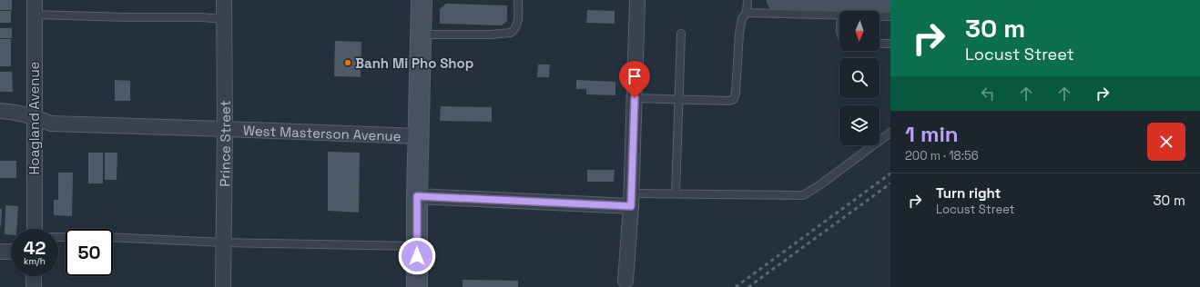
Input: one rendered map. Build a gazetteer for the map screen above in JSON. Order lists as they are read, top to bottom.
{
  "streets": {
    "street": ["Hoagland Avenue", "West Masterson Avenue", "Prince Street"]
  },
  "crossings": [
    ["Hoagland Avenue", "West Masterson Avenue"],
    ["West Masterson Avenue", "Prince Street"]
  ],
  "places": ["Banh Mi Pho Shop"],
  "north": "bottom",
  "page": {
    "turn": ["30 m", "Locust Street"],
    "heading": ["1 min", "200 m · 18:56"],
    "list": [
      {
        "name": "Turn right",
        "note": "Locust Street",
        "value": "30 m"
      }
    ],
    "speed": "42 km/h",
    "limit": "50"
  }
}
